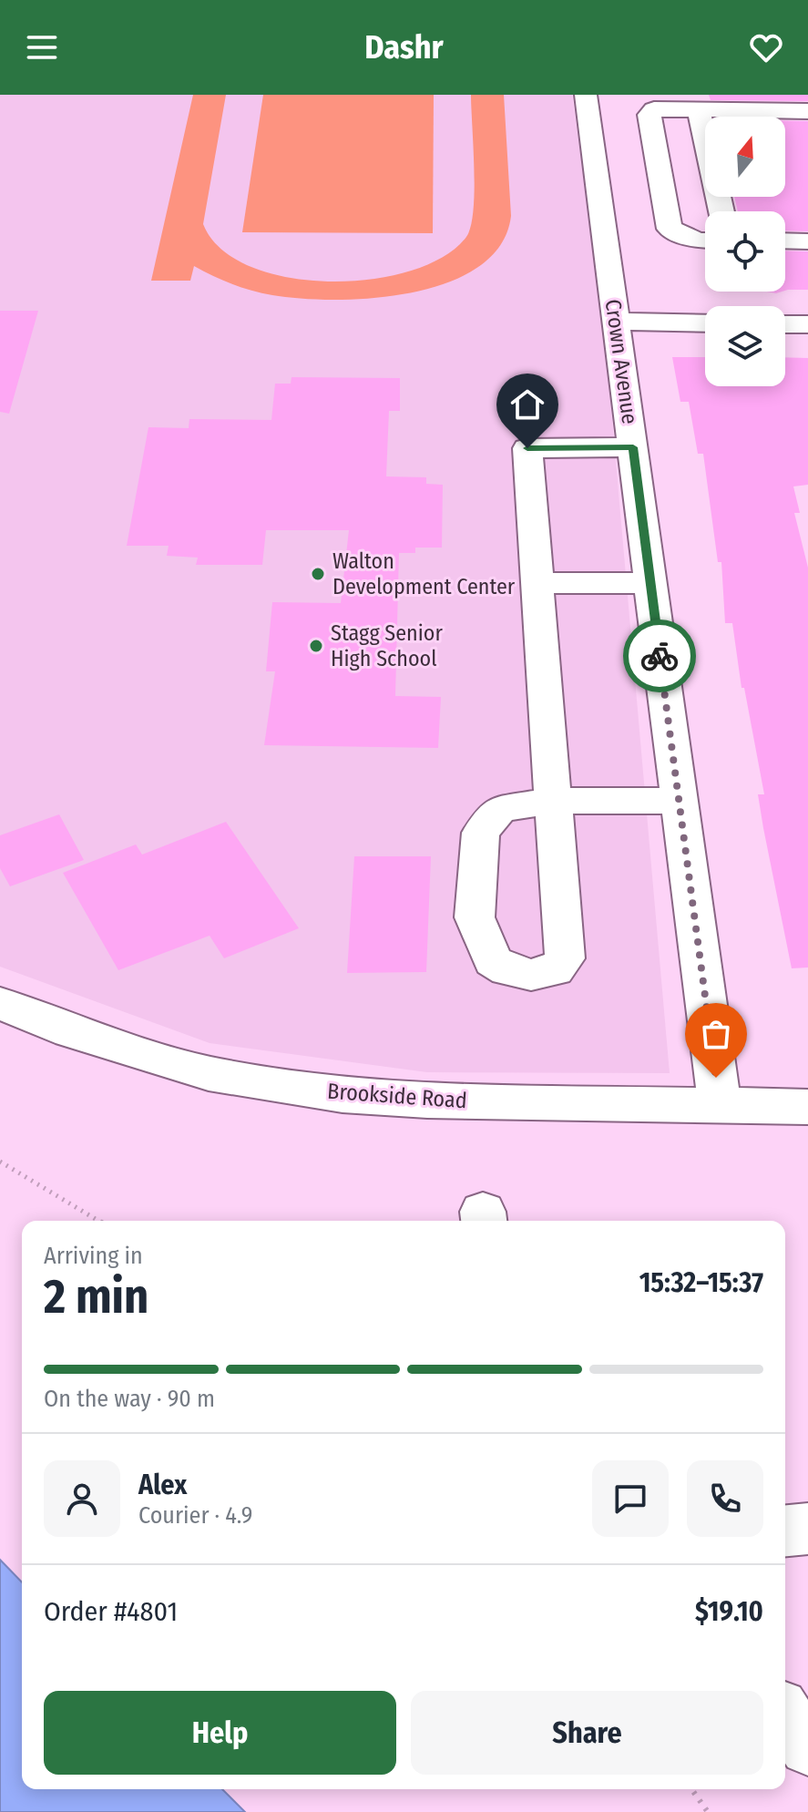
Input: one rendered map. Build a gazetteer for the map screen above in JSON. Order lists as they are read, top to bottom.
{
  "streets": {
    "street": ["Crown Avenue", "Brookside Road"]
  },
  "crossings": [
    ["Crown Avenue", "Brookside Road"]
  ],
  "places": ["Walton Development Center", "Stagg Senior High School"],
  "north": "top",
  "page": {
    "header": "Dashr",
    "heading": ["2 min", "Arriving in", "15:32–15:37"],
    "panel": [
      "Alex",
      "Courier · 4.9",
      "Order #4801",
      "$19.10"
    ],
    "bar": "On the way · 90 m",
    "buttons": ["Help", "Share"]
  }
}
